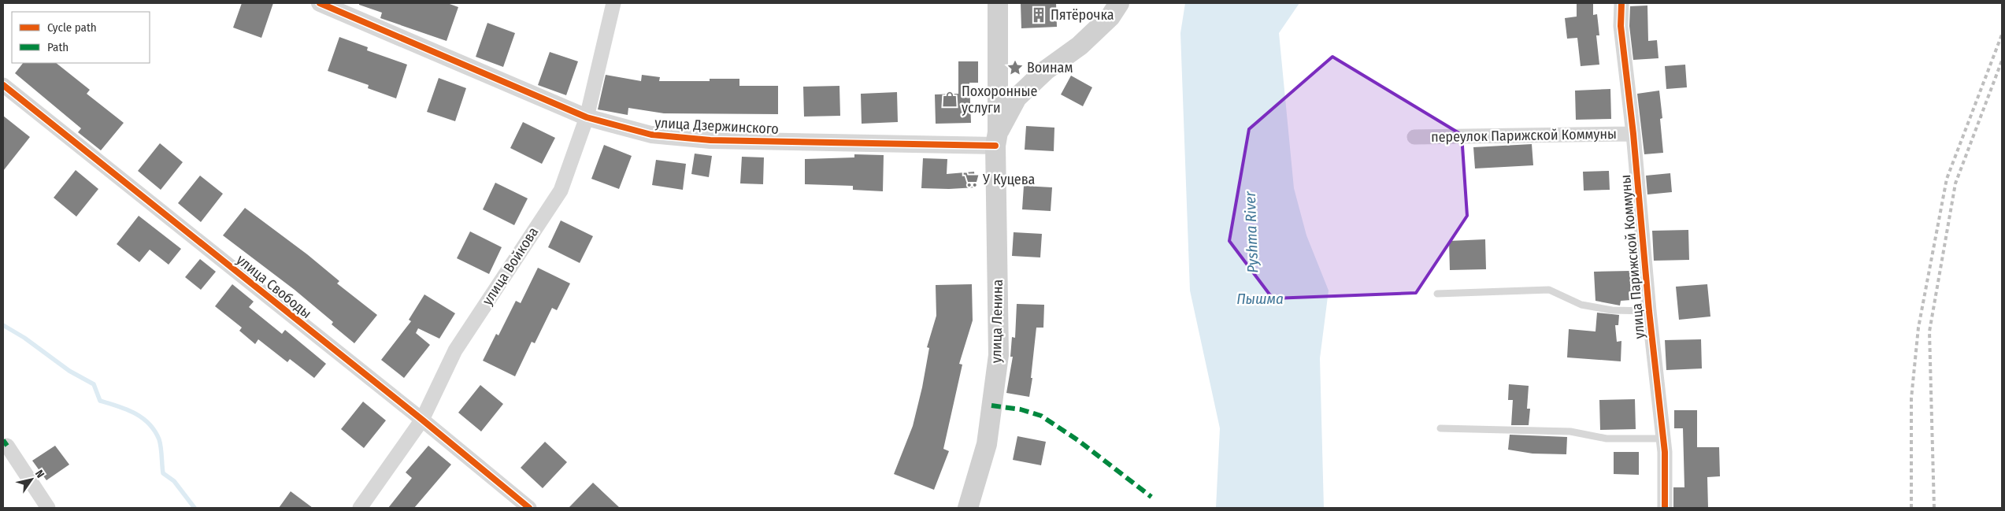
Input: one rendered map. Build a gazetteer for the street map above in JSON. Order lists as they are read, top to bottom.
{
  "streets": {
    "main road": ["улица Ленина"],
    "street": [
      "улица Дзержинского",
      "переулок Парижской Коммуны",
      "улица Парижской Коммуны",
      "улица Войкова",
      "улица Свободы"
    ]
  },
  "crossings": [
    ["улица Дзержинского", "улица Войкова"],
    ["улица Дзержинского", "улица Ленина"],
    ["переулок Парижской Коммуны", "улица Парижской Коммуны"],
    ["улица Войкова", "улица Свободы"]
  ],
  "water": ["Pyshma River", "Пышма"],
  "places": {
    "building": ["Пятёрочка"],
    "place": ["Воинам"],
    "shop": ["Похоронные услуги"],
    "supermarket": ["У Куцева"]
  },
  "legend": ["Cycle path", "Path"],
  "north": "top right"
}
